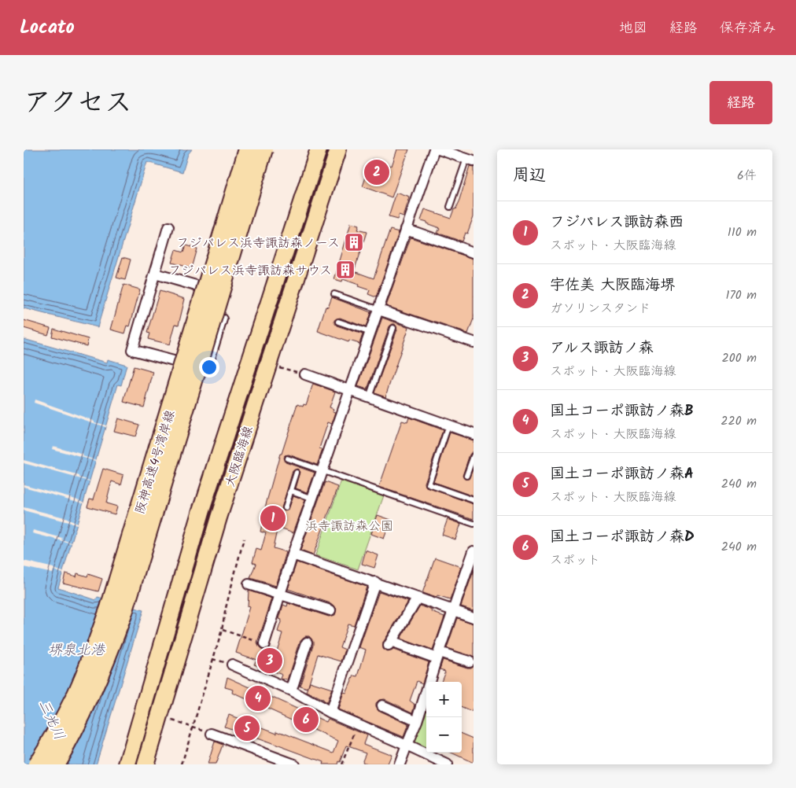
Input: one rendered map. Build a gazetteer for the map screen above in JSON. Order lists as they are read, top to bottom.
{
  "streets": {
    "highway": ["阪神高速4号湾岸線"],
    "main road": ["大阪臨海線"]
  },
  "water": ["堺泉北港", "三光川"],
  "parks": ["浜寺諏訪森公園"],
  "places": {
    "building": ["フジパレス浜寺諏訪森ノース", "フジパレス浜寺諏訪森サウス"]
  },
  "page": {
    "header": "Locato",
    "nav": ["地図", "経路", "保存済み"],
    "title": "アクセス",
    "buttons": "経路",
    "heading": ["周辺", "6件"],
    "pins": [
      "2",
      "1",
      "3",
      "4",
      "6",
      "5"
    ],
    "list": [
      {
        "mark": "1",
        "name": "フジパレス諏訪森西",
        "note": "スポット · 大阪臨海線",
        "value": "110 m"
      },
      {
        "mark": "2",
        "name": "宇佐美 大阪臨海堺",
        "note": "ガソリンスタンド",
        "value": "170 m"
      },
      {
        "mark": "3",
        "name": "アルス諏訪ノ森",
        "note": "スポット · 大阪臨海線",
        "value": "200 m"
      },
      {
        "mark": "4",
        "name": "国土コーポ諏訪ノ森B",
        "note": "スポット · 大阪臨海線",
        "value": "220 m"
      },
      {
        "mark": "5",
        "name": "国土コーポ諏訪ノ森A",
        "note": "スポット · 大阪臨海線",
        "value": "240 m"
      },
      {
        "mark": "6",
        "name": "国土コーポ諏訪ノ森D",
        "note": "スポット",
        "value": "240 m"
      }
    ],
    "map_buttons": ["+", "−"]
  }
}
